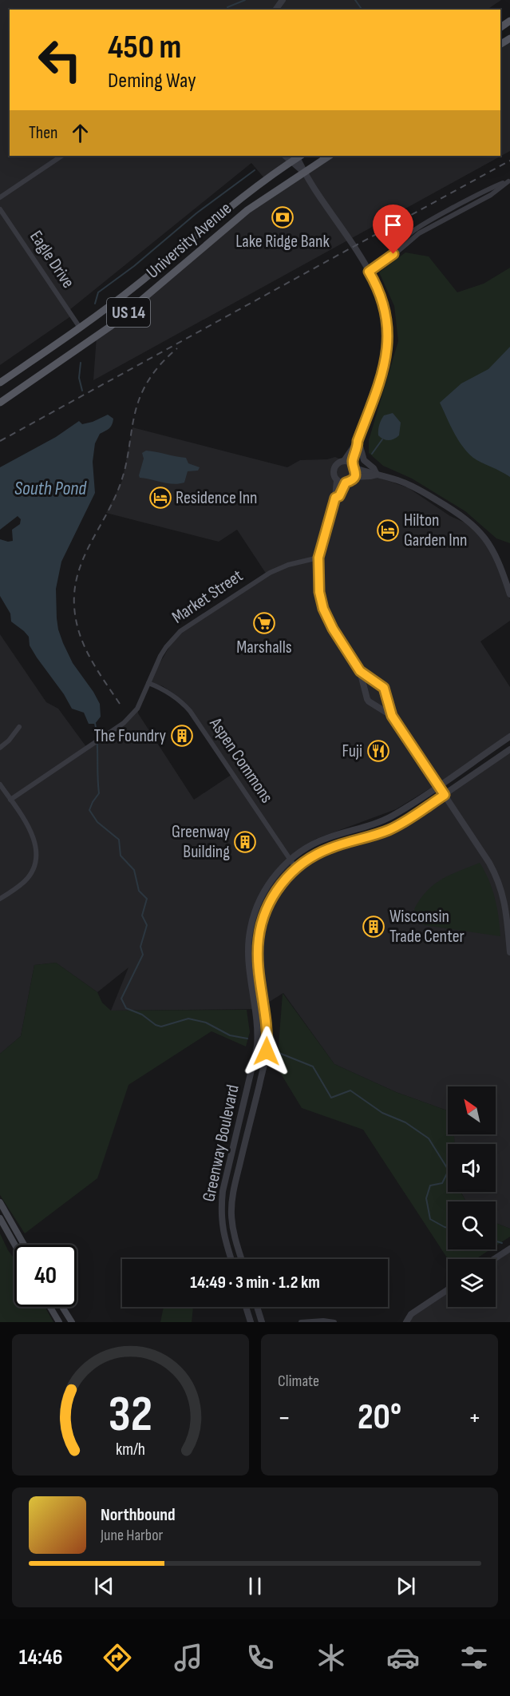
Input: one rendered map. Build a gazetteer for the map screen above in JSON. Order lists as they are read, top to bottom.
{
  "streets": {
    "main road": ["University Avenue", "US 14"],
    "street": [
      "Eagle Drive",
      "Market Street",
      "Aspen Commons",
      "Greenway Boulevard"
    ]
  },
  "crossings": [
    ["University Avenue", "Eagle Drive"],
    ["Market Street", "Aspen Commons"],
    ["Aspen Commons", "Greenway Boulevard"]
  ],
  "water": ["South Pond"],
  "places": {
    "bank": ["Lake Ridge Bank"],
    "hotel": ["Residence Inn", "Hilton Garden Inn"],
    "supermarket": ["Marshalls"],
    "building": ["The Foundry", "Greenway Building", "Wisconsin Trade Center"],
    "restaurant": ["Fuji"]
  },
  "north": "top left",
  "page": {
    "turn": ["450 m", "Deming Way"],
    "then": "Then",
    "limit": "40",
    "trip": "14:49 · 3 min · 1.2 km",
    "tile": "Climate",
    "heat": ["−", "20°", "+"],
    "song": ["Northbound", "June Harbor"],
    "tabs": "14:46",
    "gauge": ["32", "km/h"]
  }
}
